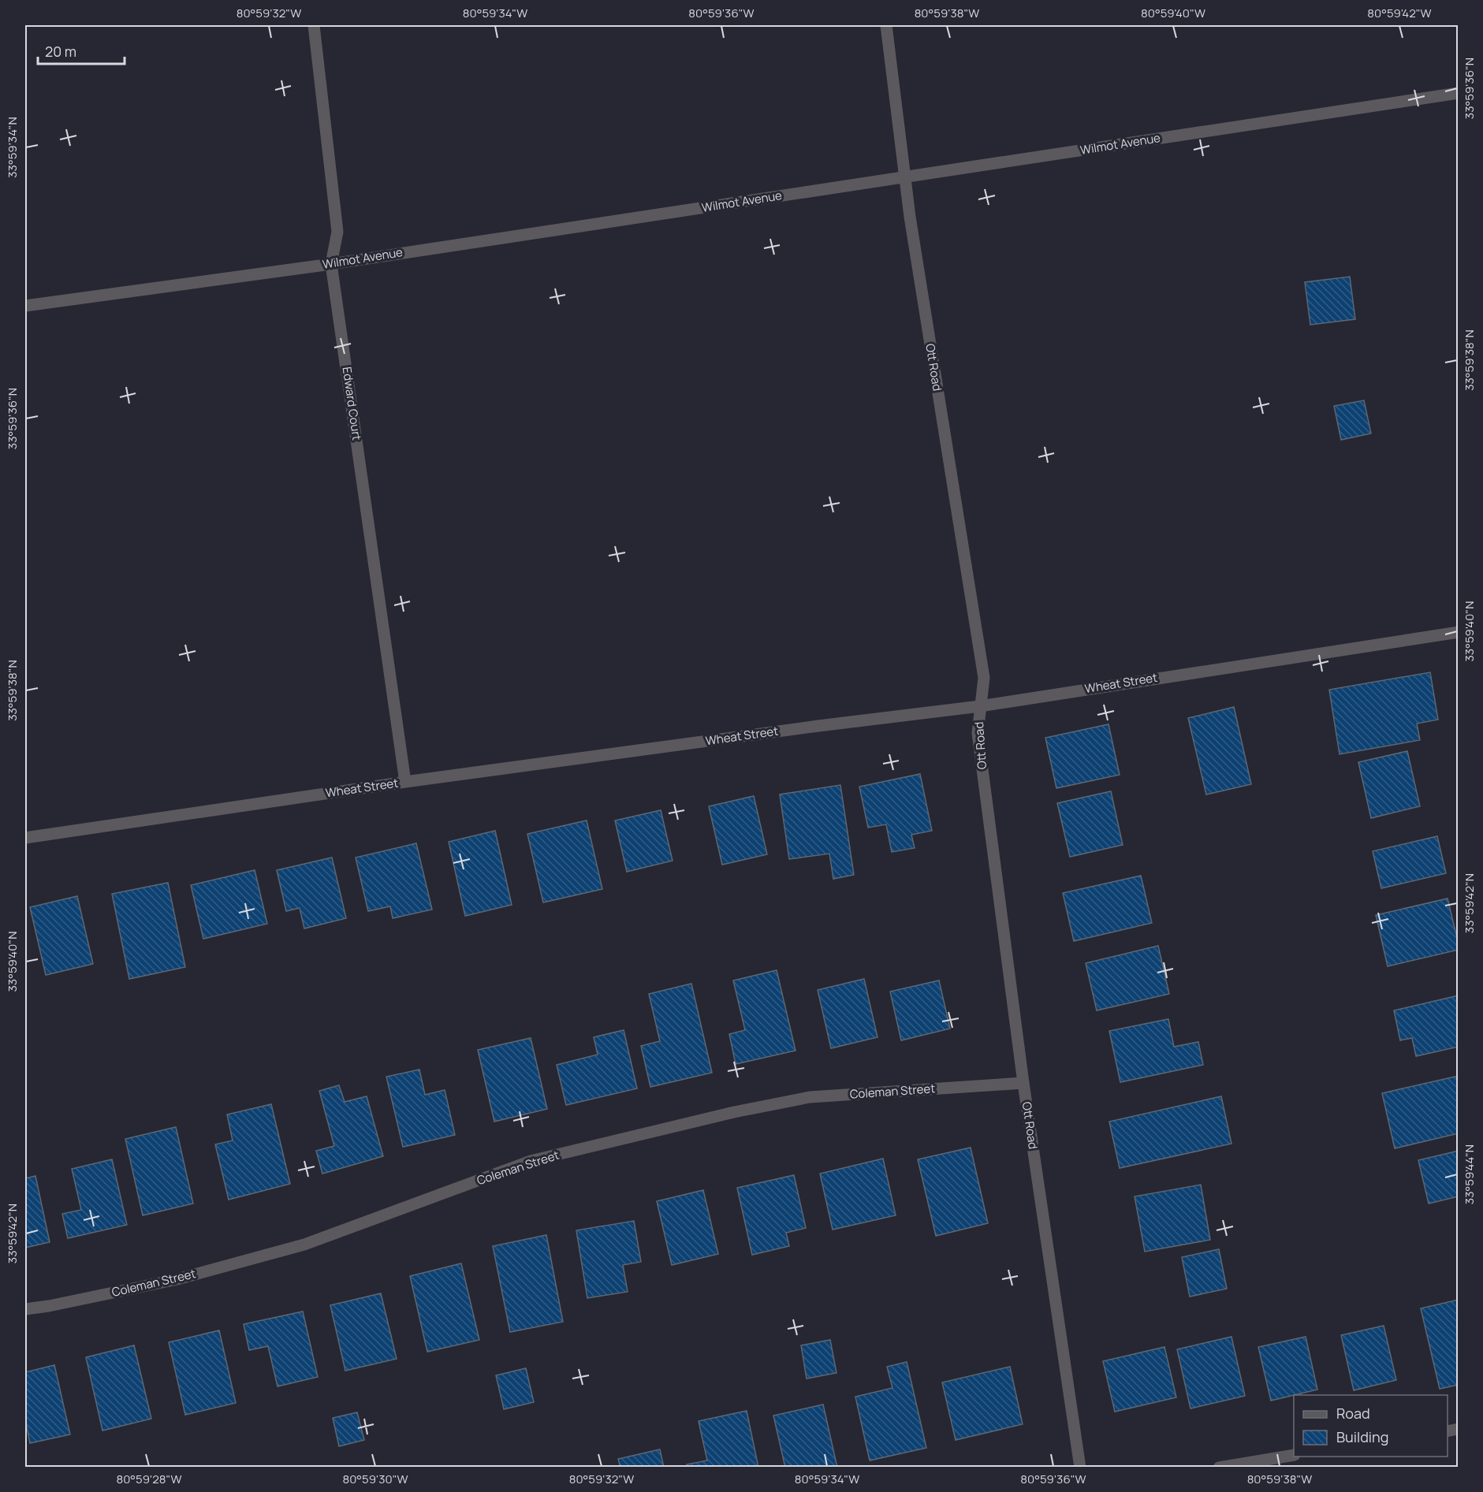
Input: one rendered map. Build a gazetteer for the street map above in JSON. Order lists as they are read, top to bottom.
{
  "streets": {
    "street": [
      "Wilmot Avenue",
      "Ott Road",
      "Edward Court",
      "Wheat Street",
      "Coleman Street"
    ]
  },
  "crossings": [
    ["Wilmot Avenue", "Ott Road"],
    ["Wilmot Avenue", "Edward Court"],
    ["Ott Road", "Wheat Street"],
    ["Ott Road", "Coleman Street"],
    ["Edward Court", "Wheat Street"]
  ],
  "legend": ["Road", "Building"],
  "scale_bar": "20 m",
  "coordinates": [
    "80°59'32\"W",
    "80°59'34\"W",
    "80°59'36\"W",
    "80°59'38\"W",
    "80°59'40\"W",
    "80°59'42\"W",
    "33°59'36\"N",
    "33°59'34\"N",
    "33°59'38\"N",
    "33°59'40\"N",
    "33°59'42\"N",
    "33°59'44\"N",
    "80°59'28\"W",
    "80°59'30\"W"
  ]
}
